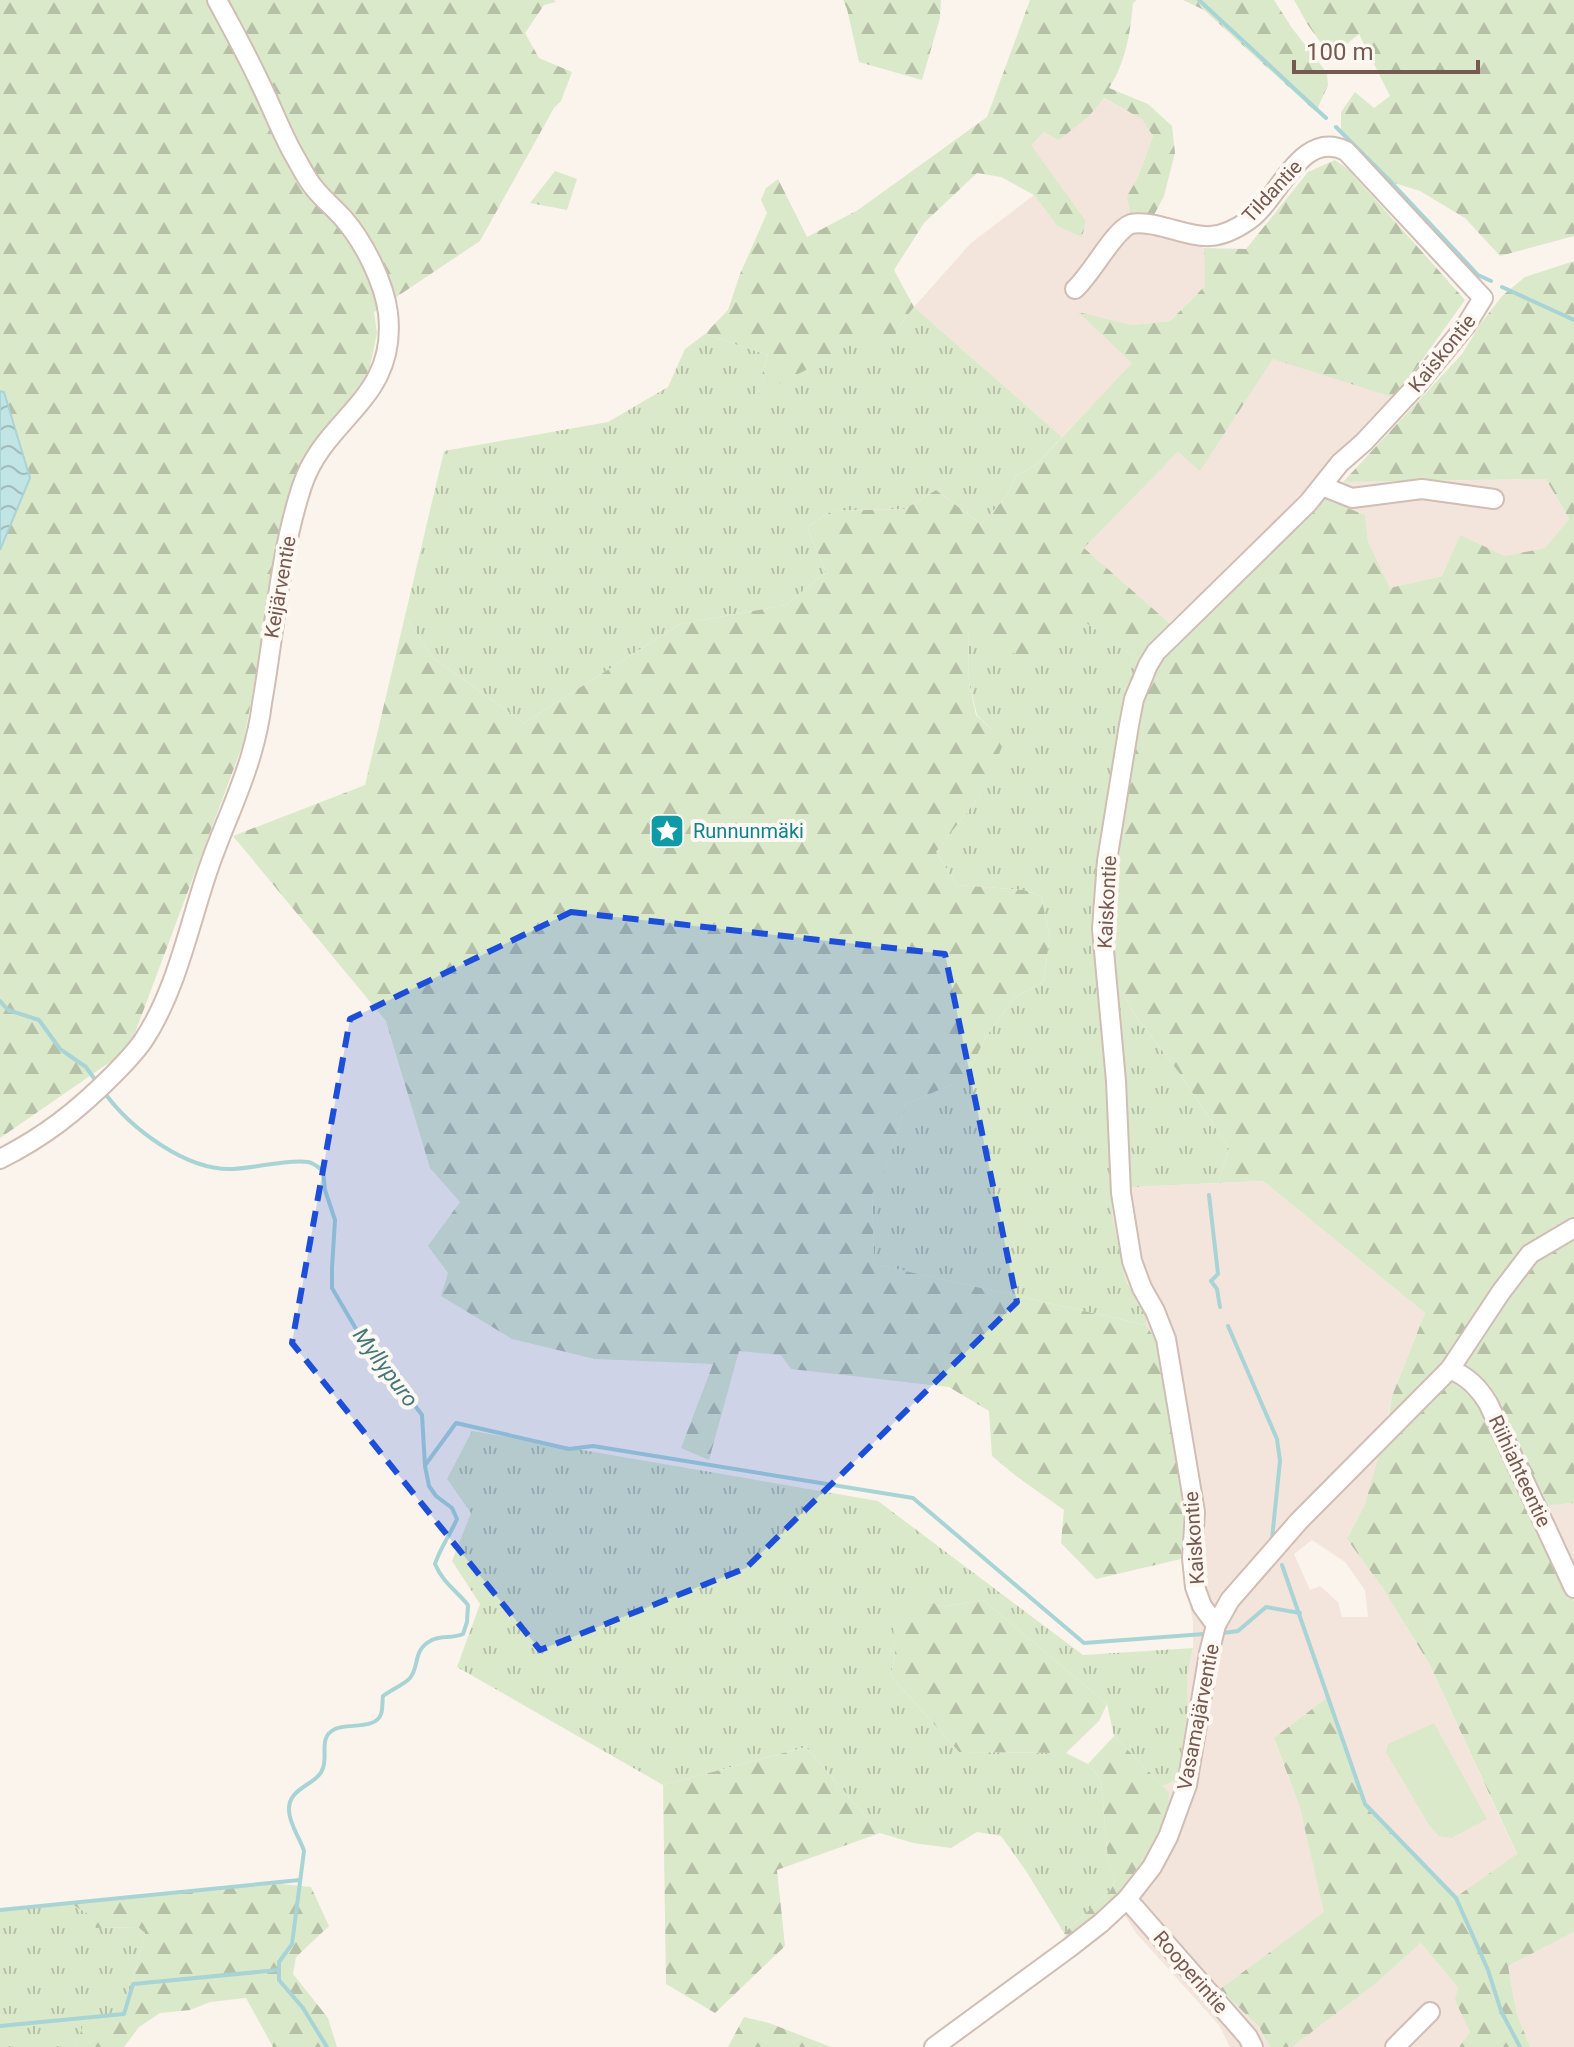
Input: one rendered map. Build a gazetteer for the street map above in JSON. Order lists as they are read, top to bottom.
{
  "streets": {
    "street": [
      "Tildantie",
      "Kaiskontie",
      "Keijärventie",
      "Riihiahteentie",
      "Vasamajärventie",
      "Rooperintie"
    ]
  },
  "crossings": [
    ["Tildantie", "Kaiskontie"],
    ["Kaiskontie", "Vasamajärventie"],
    ["Riihiahteentie", "Vasamajärventie"],
    ["Vasamajärventie", "Rooperintie"]
  ],
  "water": ["Myllypuro"],
  "places": {
    "place": ["Runnunmäki"]
  },
  "scale_bar": "100 m"
}
